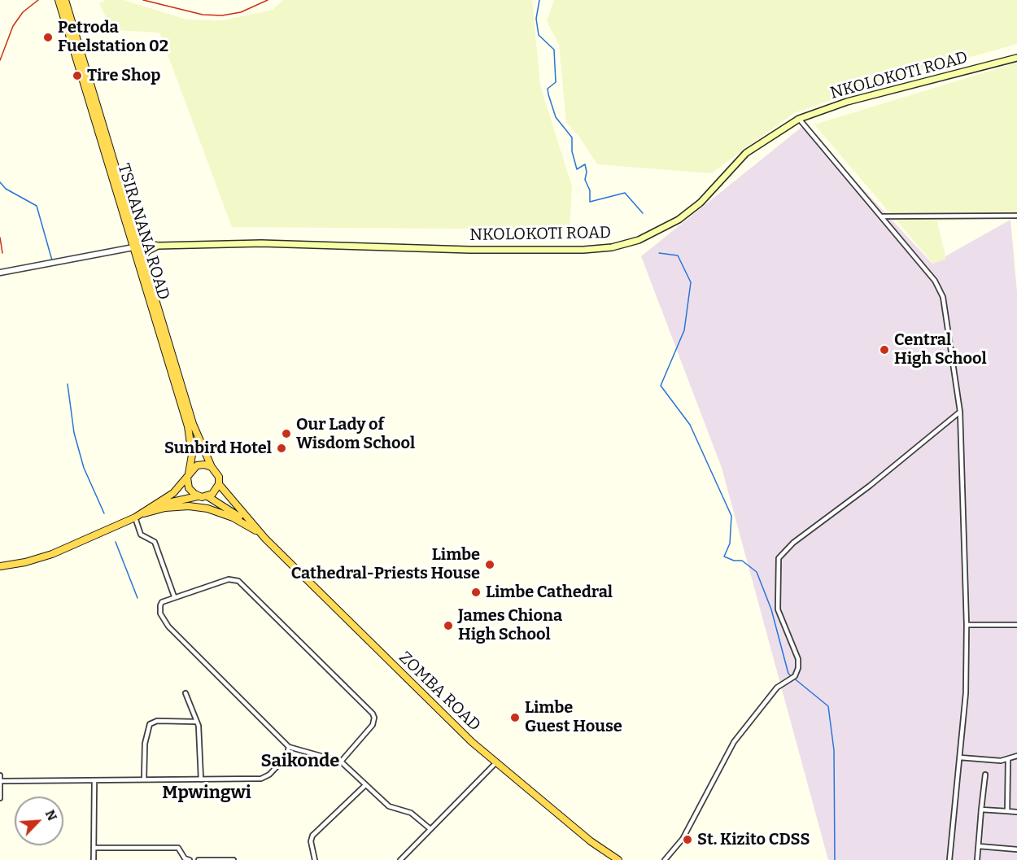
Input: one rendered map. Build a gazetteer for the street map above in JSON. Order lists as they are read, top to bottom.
{
  "streets": {
    "highway": ["TSIRANANA ROAD", "ZOMBA ROAD"],
    "main road": ["NKOLOKOTI ROAD"]
  },
  "crossings": [
    ["NKOLOKOTI ROAD", "TSIRANANA ROAD"],
    ["TSIRANANA ROAD", "ZOMBA ROAD"]
  ],
  "districts": ["Saikonde", "Mpwingwi"],
  "places": [
    "Petroda Fuelstation 02",
    "Tire Shop",
    "Central High School",
    "Our Lady of Wisdom School",
    "Sunbird Hotel",
    "Limbe Cathedral-Priests House",
    "Limbe Cathedral",
    "James Chiona High School",
    "Limbe Guest House",
    "St. Kizito CDSS"
  ],
  "north": "top right"
}
